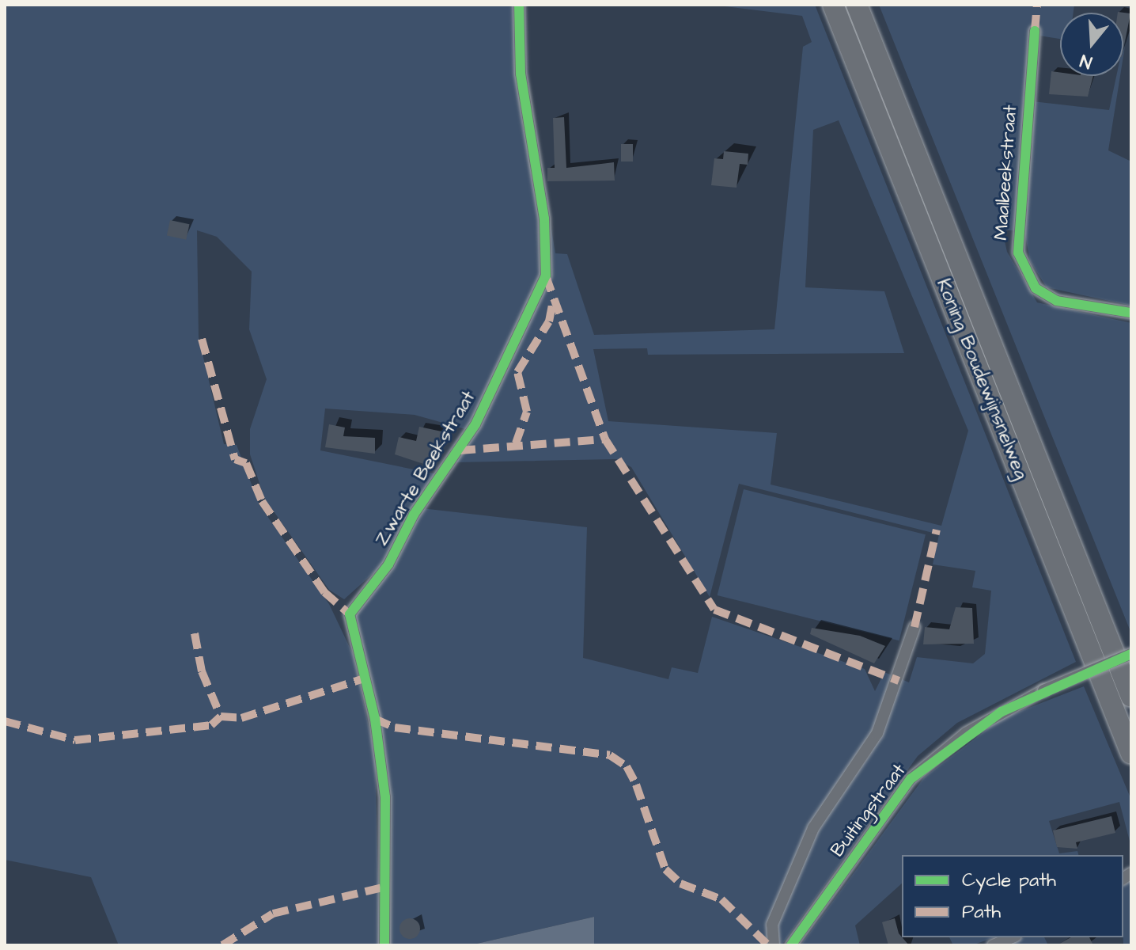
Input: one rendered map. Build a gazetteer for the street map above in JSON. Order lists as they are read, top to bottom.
{
  "streets": {
    "highway": ["Koning Boudewijnsnelweg"],
    "street": ["Maalbeekstraat", "Zwarte Beekstraat", "Buitingstraat"]
  },
  "legend": ["Cycle path", "Path"],
  "north": "bottom"
}
